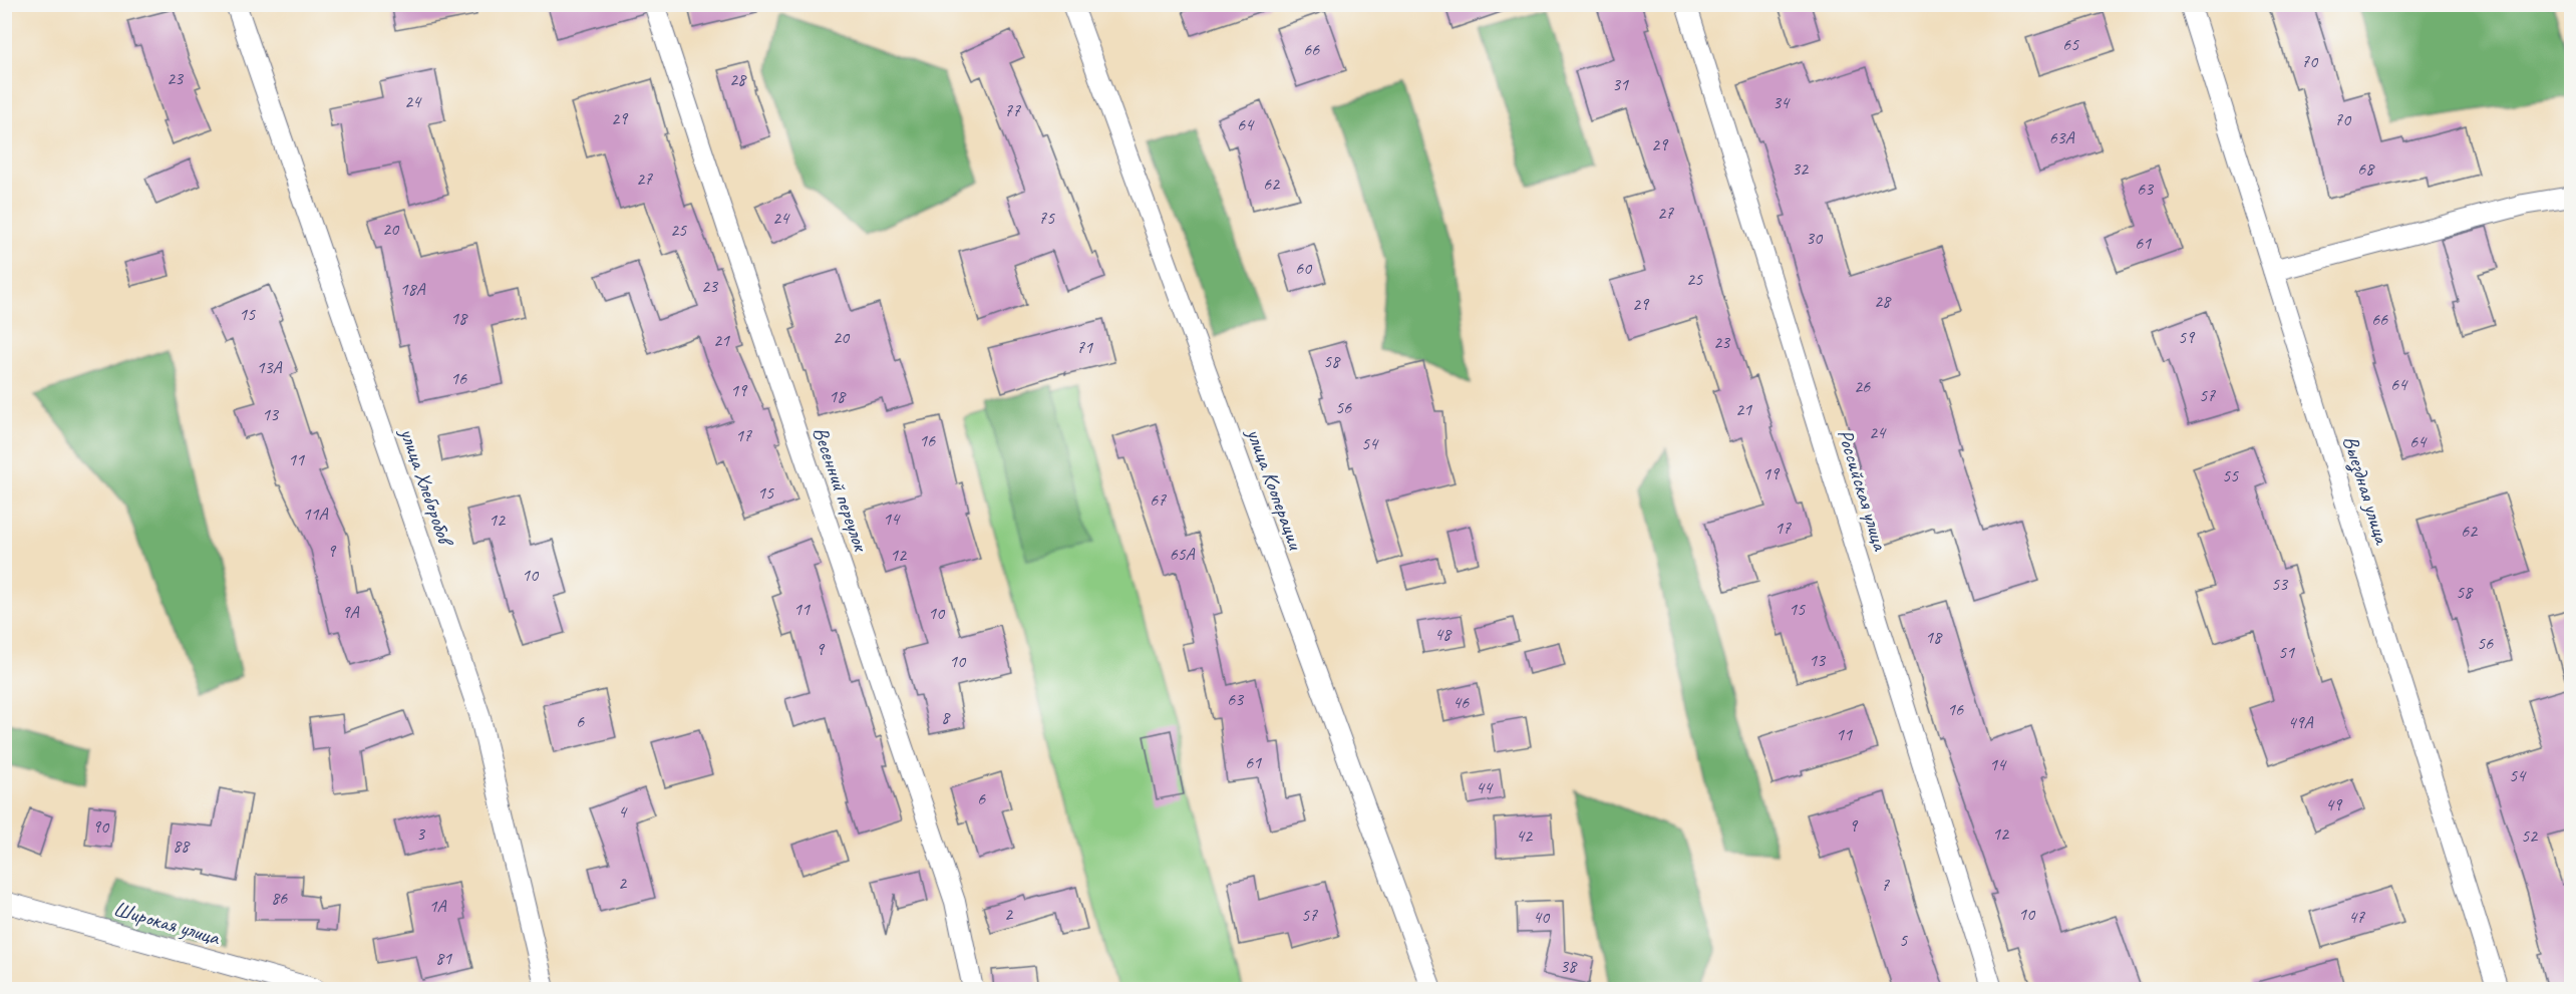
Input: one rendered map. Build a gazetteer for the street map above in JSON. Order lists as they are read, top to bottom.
{
  "streets": {
    "street": [
      "улица Хлеборобов",
      "Весенний переулок",
      "улица Кооперации",
      "Российская улица",
      "Выездная улица",
      "Широкая улица"
    ]
  },
  "house_numbers": [
    "65",
    "66",
    "70",
    "23",
    "28",
    "31",
    "24",
    "34",
    "77",
    "29",
    "70",
    "64",
    "63А",
    "29",
    "32",
    "68",
    "27",
    "62",
    "63",
    "27",
    "24",
    "75",
    "20",
    "25",
    "30",
    "61",
    "60",
    "25",
    "23",
    "18А",
    "28",
    "29",
    "15",
    "18",
    "66",
    "20",
    "59",
    "21",
    "23",
    "71",
    "58",
    "13А",
    "16",
    "64",
    "26",
    "19",
    "57",
    "18",
    "56",
    "21",
    "13",
    "24",
    "17",
    "16",
    "64",
    "54",
    "11",
    "19",
    "55",
    "15",
    "67",
    "11А",
    "14",
    "12",
    "17",
    "62",
    "9",
    "65А",
    "12",
    "10",
    "53",
    "58",
    "11",
    "15",
    "9А",
    "10",
    "48",
    "18",
    "56",
    "9",
    "51",
    "13",
    "10",
    "63",
    "46",
    "16",
    "8",
    "6",
    "49А",
    "11",
    "61",
    "14",
    "54",
    "44",
    "6",
    "49",
    "4",
    "9",
    "90",
    "3",
    "12",
    "42",
    "52",
    "88",
    "2",
    "7",
    "86",
    "1А",
    "2",
    "10",
    "57",
    "40",
    "47",
    "5",
    "81",
    "38"
  ]
}
